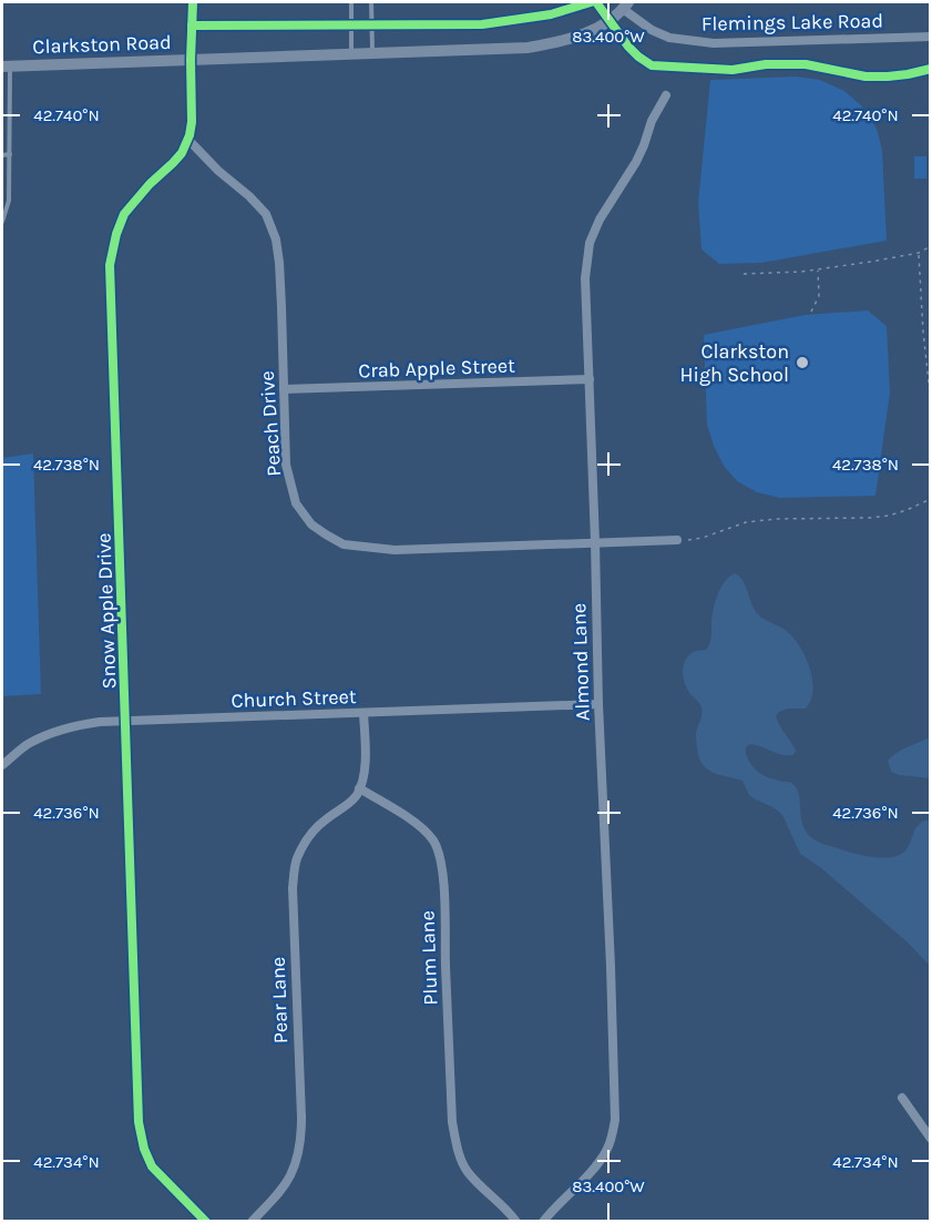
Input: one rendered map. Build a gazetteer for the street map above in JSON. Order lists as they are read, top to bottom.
{
  "streets": {
    "street": [
      "Flemings Lake Road",
      "Clarkston Road",
      "Crab Apple Street",
      "Peach Drive",
      "Snow Apple Drive",
      "Almond Lane",
      "Church Street",
      "Plum Lane",
      "Pear Lane"
    ]
  },
  "crossings": [
    ["Flemings Lake Road", "Clarkston Road"],
    ["Clarkston Road", "Snow Apple Drive"],
    ["Crab Apple Street", "Peach Drive"],
    ["Crab Apple Street", "Almond Lane"],
    ["Peach Drive", "Snow Apple Drive"],
    ["Peach Drive", "Almond Lane"],
    ["Snow Apple Drive", "Church Street"],
    ["Almond Lane", "Church Street"],
    ["Plum Lane", "Pear Lane"]
  ],
  "places": ["Clarkston High School"],
  "coordinates": [
    "83.400°W",
    "42.740°N",
    "42.738°N",
    "42.736°N",
    "42.734°N"
  ]
}
